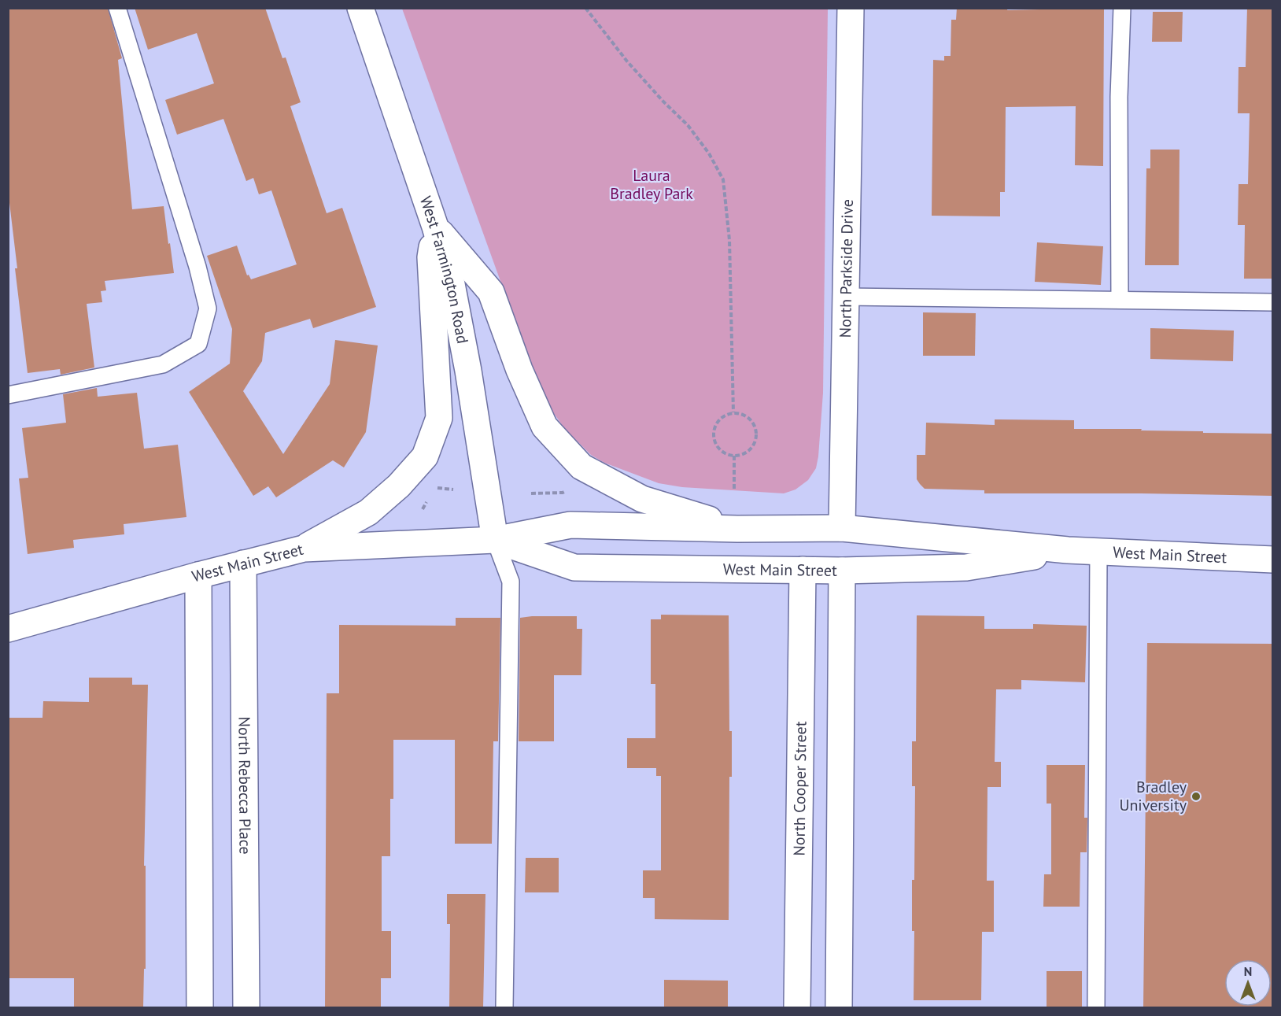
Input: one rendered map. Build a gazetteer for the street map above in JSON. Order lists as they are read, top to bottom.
{
  "streets": {
    "main road": [
      "North Parkside Drive",
      "West Farmington Road",
      "West Main Street",
      "North Rebecca Place",
      "North Cooper Street"
    ]
  },
  "crossings": [
    ["North Parkside Drive", "West Main Street"],
    ["West Farmington Road", "West Main Street"],
    ["West Main Street", "North Rebecca Place"],
    ["West Main Street", "North Cooper Street"]
  ],
  "parks": ["Laura Bradley Park"],
  "places": ["Bradley University"],
  "north": "top"
}
